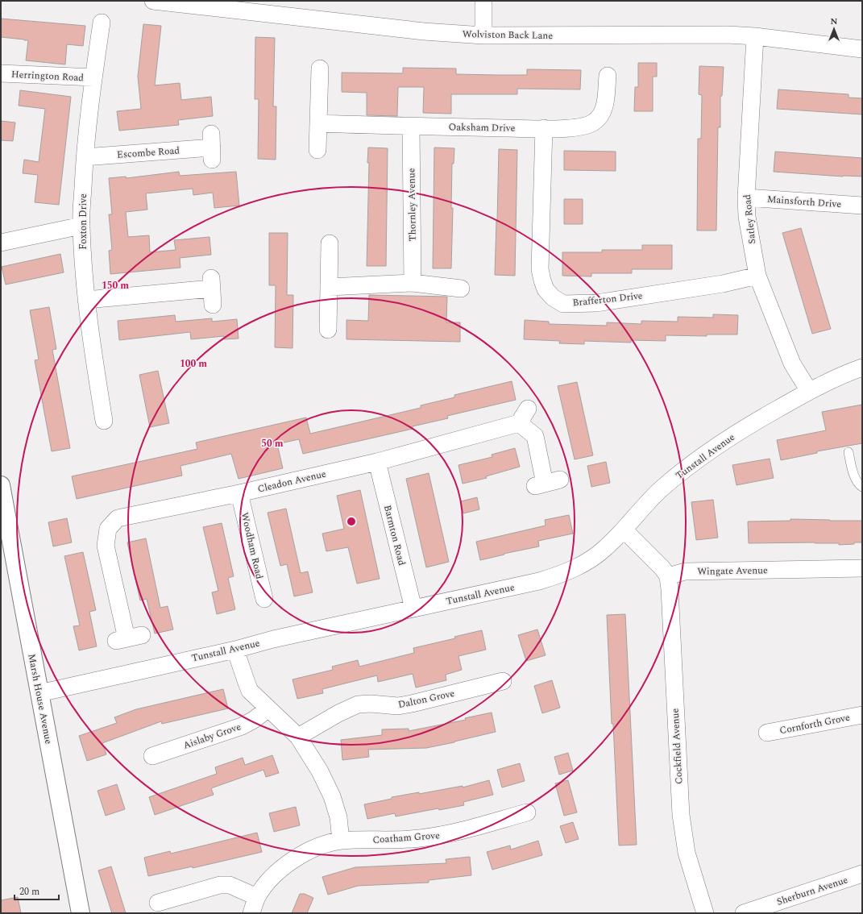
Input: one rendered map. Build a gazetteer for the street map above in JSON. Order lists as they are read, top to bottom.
{
  "streets": {
    "street": [
      "Wolviston Back Lane",
      "Herrington Road",
      "Oaksham Drive",
      "Escombe Road",
      "Mainsforth Drive",
      "Thornley Avenue",
      "Satley Road",
      "Foxton Drive",
      "Brafferton Drive",
      "Tunstall Avenue",
      "Cleadon Avenue",
      "Barmton Road",
      "Woodham Road",
      "Wingate Avenue",
      "Marsh House Avenue",
      "Dalton Grove",
      "Cornforth Grove",
      "Aislaby Grove",
      "Cockfield Avenue",
      "Coatham Grove",
      "Sherburn Avenue"
    ]
  },
  "crossings": [
    ["Wolviston Back Lane", "Satley Road"],
    ["Herrington Road", "Foxton Drive"],
    ["Oaksham Drive", "Thornley Avenue"],
    ["Oaksham Drive", "Brafferton Drive"],
    ["Escombe Road", "Foxton Drive"],
    ["Mainsforth Drive", "Satley Road"],
    ["Satley Road", "Brafferton Drive"],
    ["Satley Road", "Tunstall Avenue"],
    ["Tunstall Avenue", "Barmton Road"],
    ["Tunstall Avenue", "Marsh House Avenue"],
    ["Cleadon Avenue", "Barmton Road"],
    ["Cleadon Avenue", "Woodham Road"],
    ["Wingate Avenue", "Cockfield Avenue"]
  ],
  "scale_bar": "20 m",
  "north": "top",
  "rings": ["150 m", "100 m", "50 m"]
}
